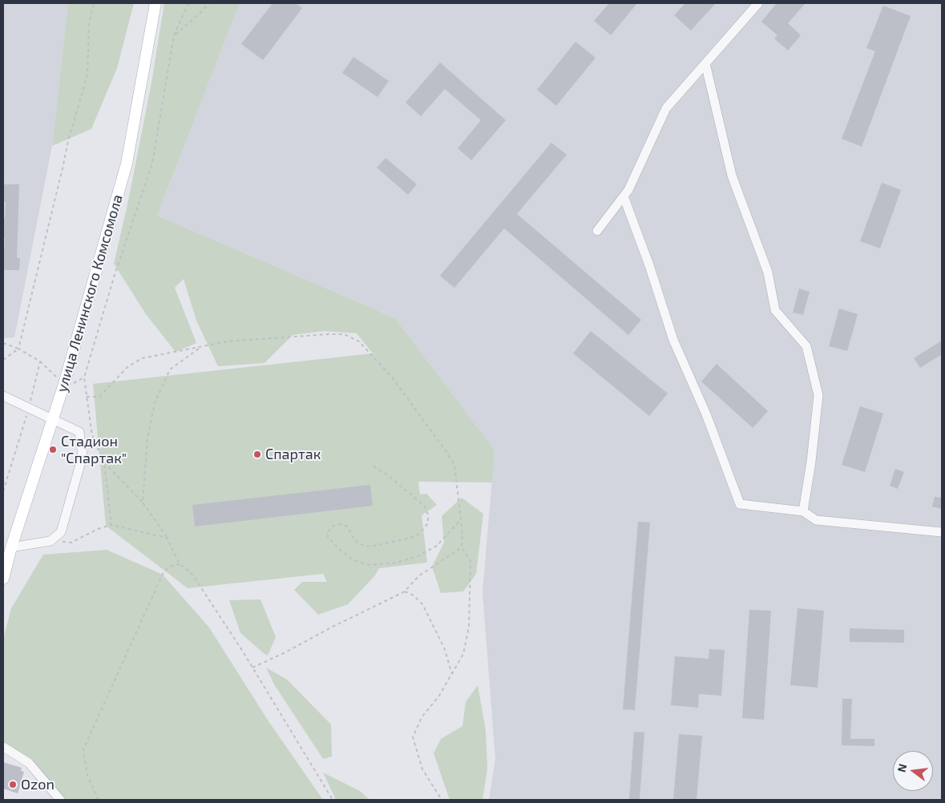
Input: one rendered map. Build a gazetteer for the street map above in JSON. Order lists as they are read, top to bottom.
{
  "streets": {
    "main road": ["улица Ленинского Комсомола"]
  },
  "places": ["Стадион \"Спартак\"", "Спартак", "Ozon"],
  "north": "left"
}
